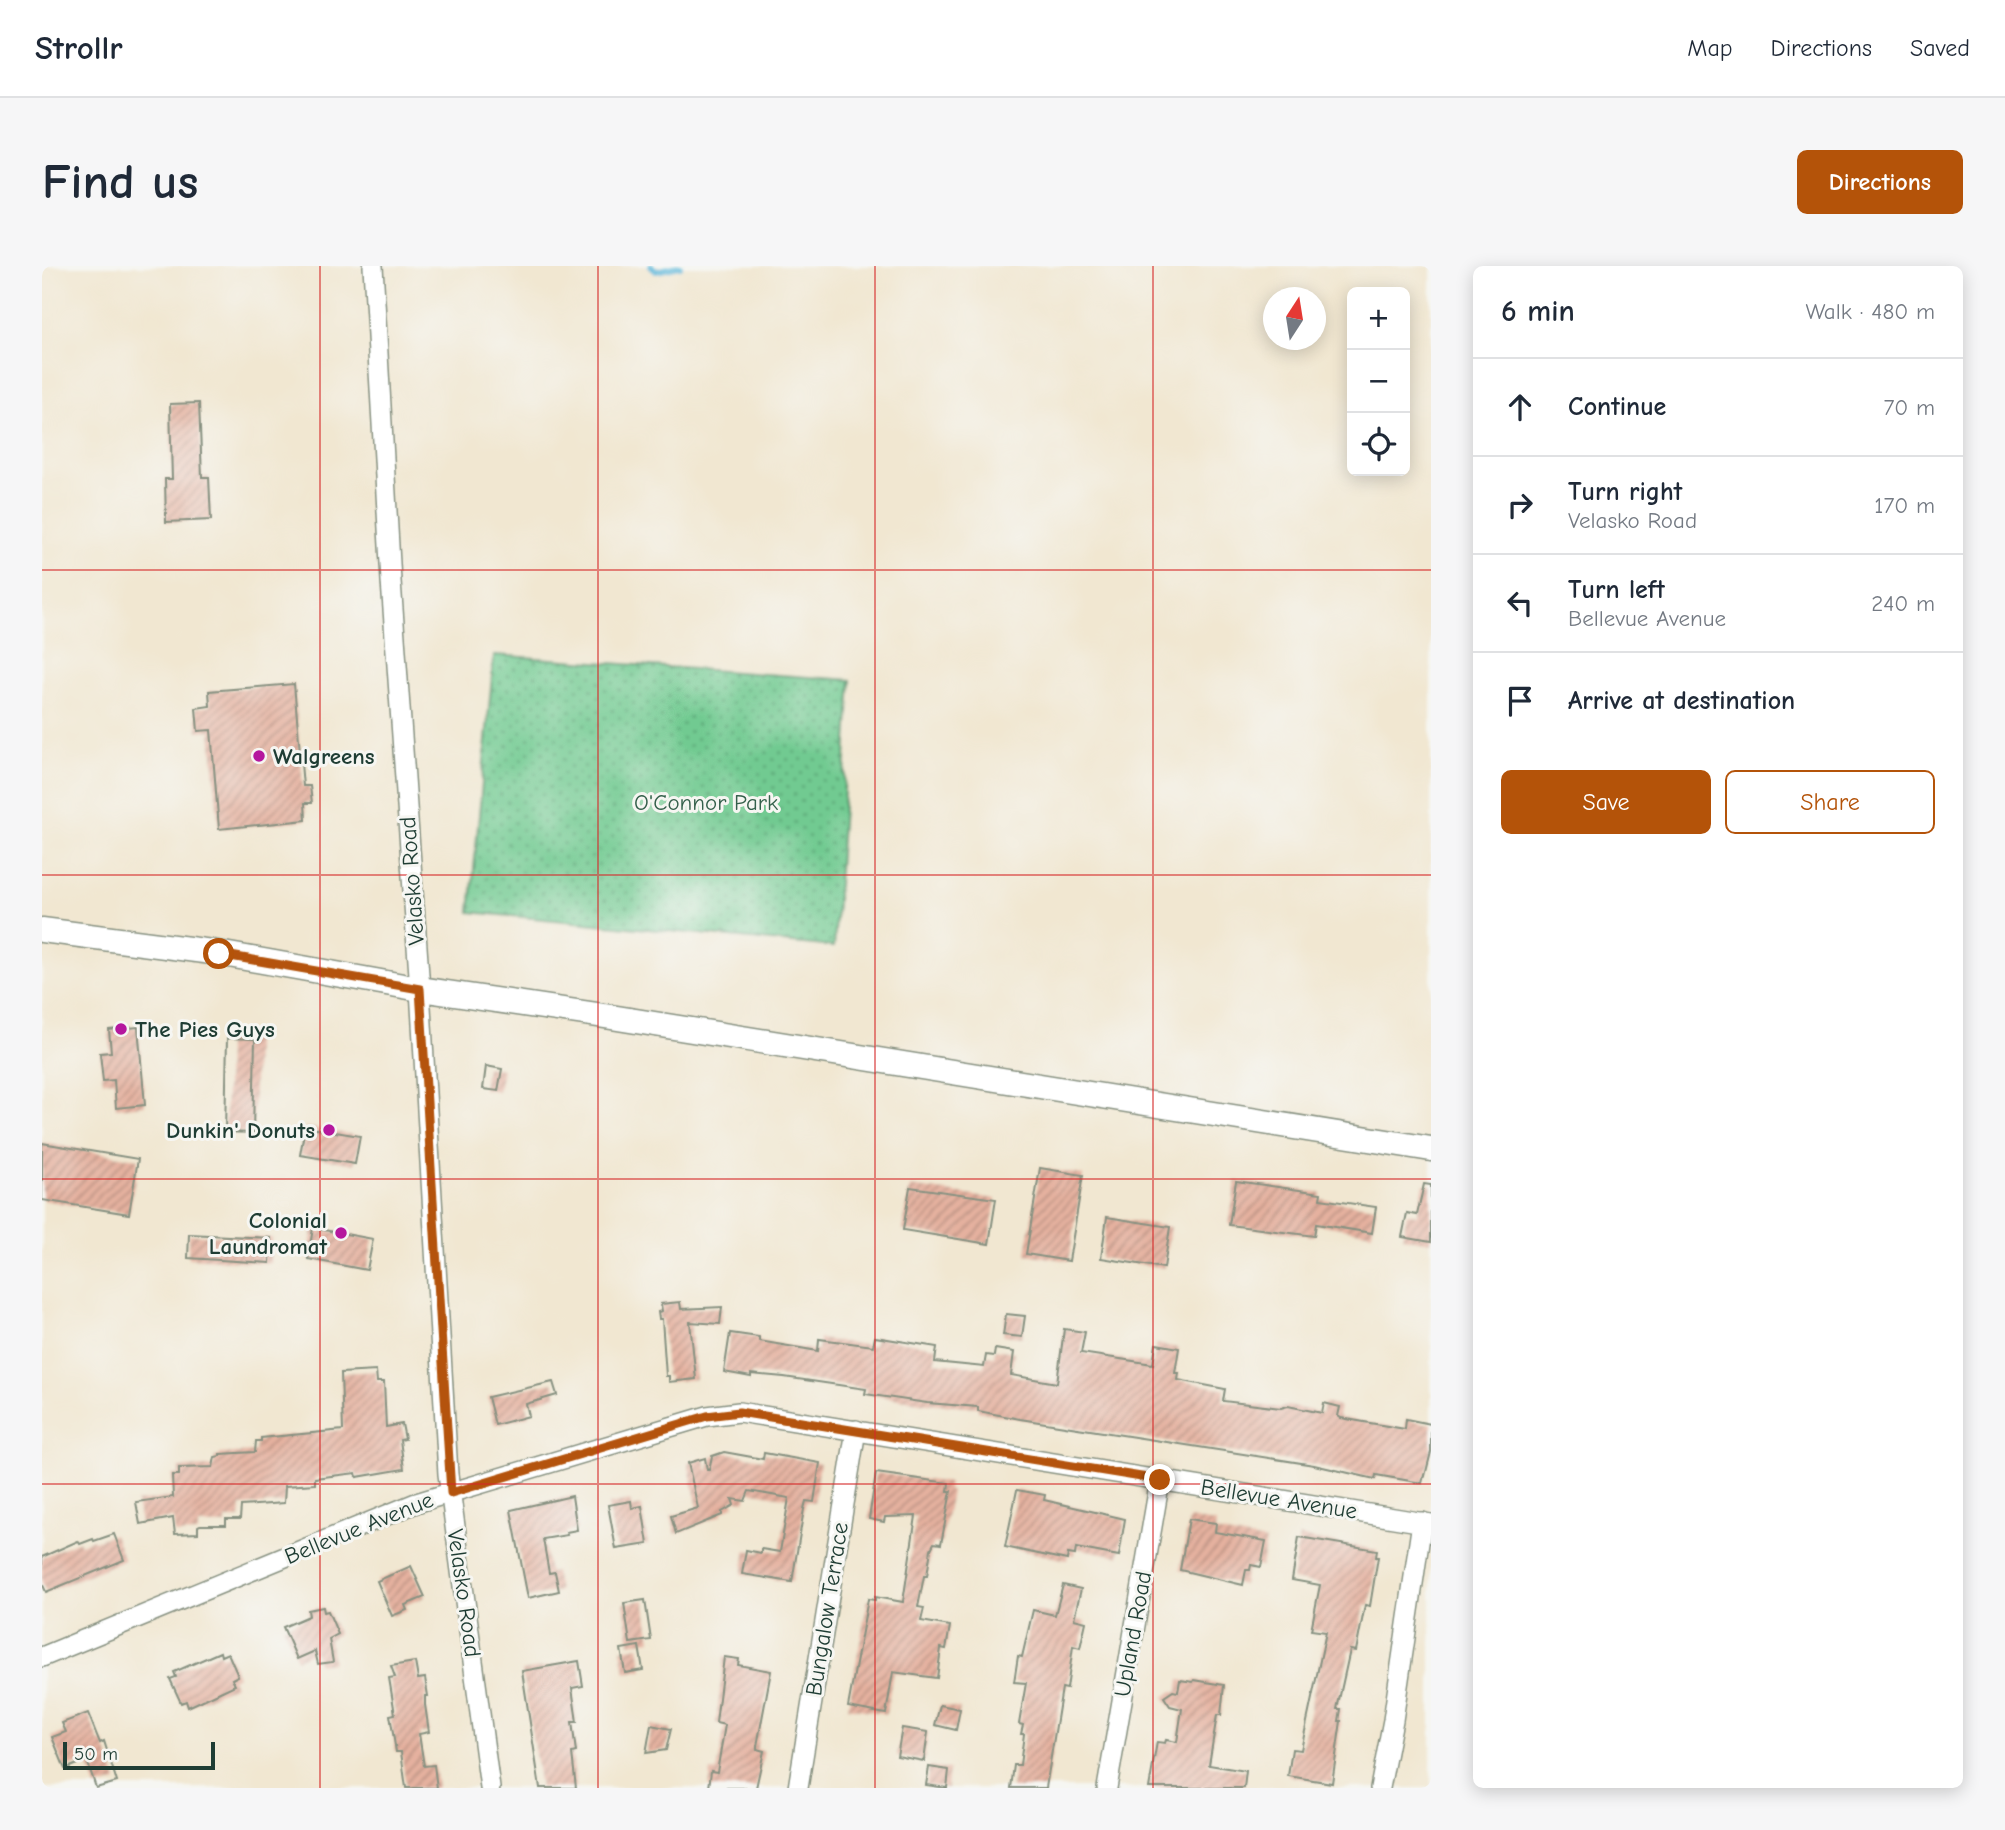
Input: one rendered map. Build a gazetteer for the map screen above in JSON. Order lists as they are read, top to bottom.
{
  "streets": {
    "street": [
      "Velasko Road",
      "Bellevue Avenue",
      "Bungalow Terrace",
      "Upland Road"
    ]
  },
  "crossings": [
    ["Velasko Road", "Bellevue Avenue"],
    ["Bellevue Avenue", "Bungalow Terrace"],
    ["Bellevue Avenue", "Upland Road"]
  ],
  "parks": ["O'Connor Park"],
  "places": [
    "Walgreens",
    "The Pies Guys",
    "Dunkin' Donuts",
    "Colonial Laundromat"
  ],
  "scale_bar": "50 m",
  "north": "top",
  "page": {
    "header": "Strollr",
    "nav": ["Map", "Directions", "Saved"],
    "buttons": [
      "Directions",
      ["Save", "Share"]
    ],
    "title": "Find us",
    "heading": ["6 min", "Walk · 480 m"],
    "map_buttons": ["+", "−"],
    "list": [
      ["Continue", "70 m"],
      ["Turn right", "Velasko Road", "170 m"],
      ["Turn left", "Bellevue Avenue", "240 m"],
      "Arrive at destination"
    ],
    "scale": "50 m"
  }
}
